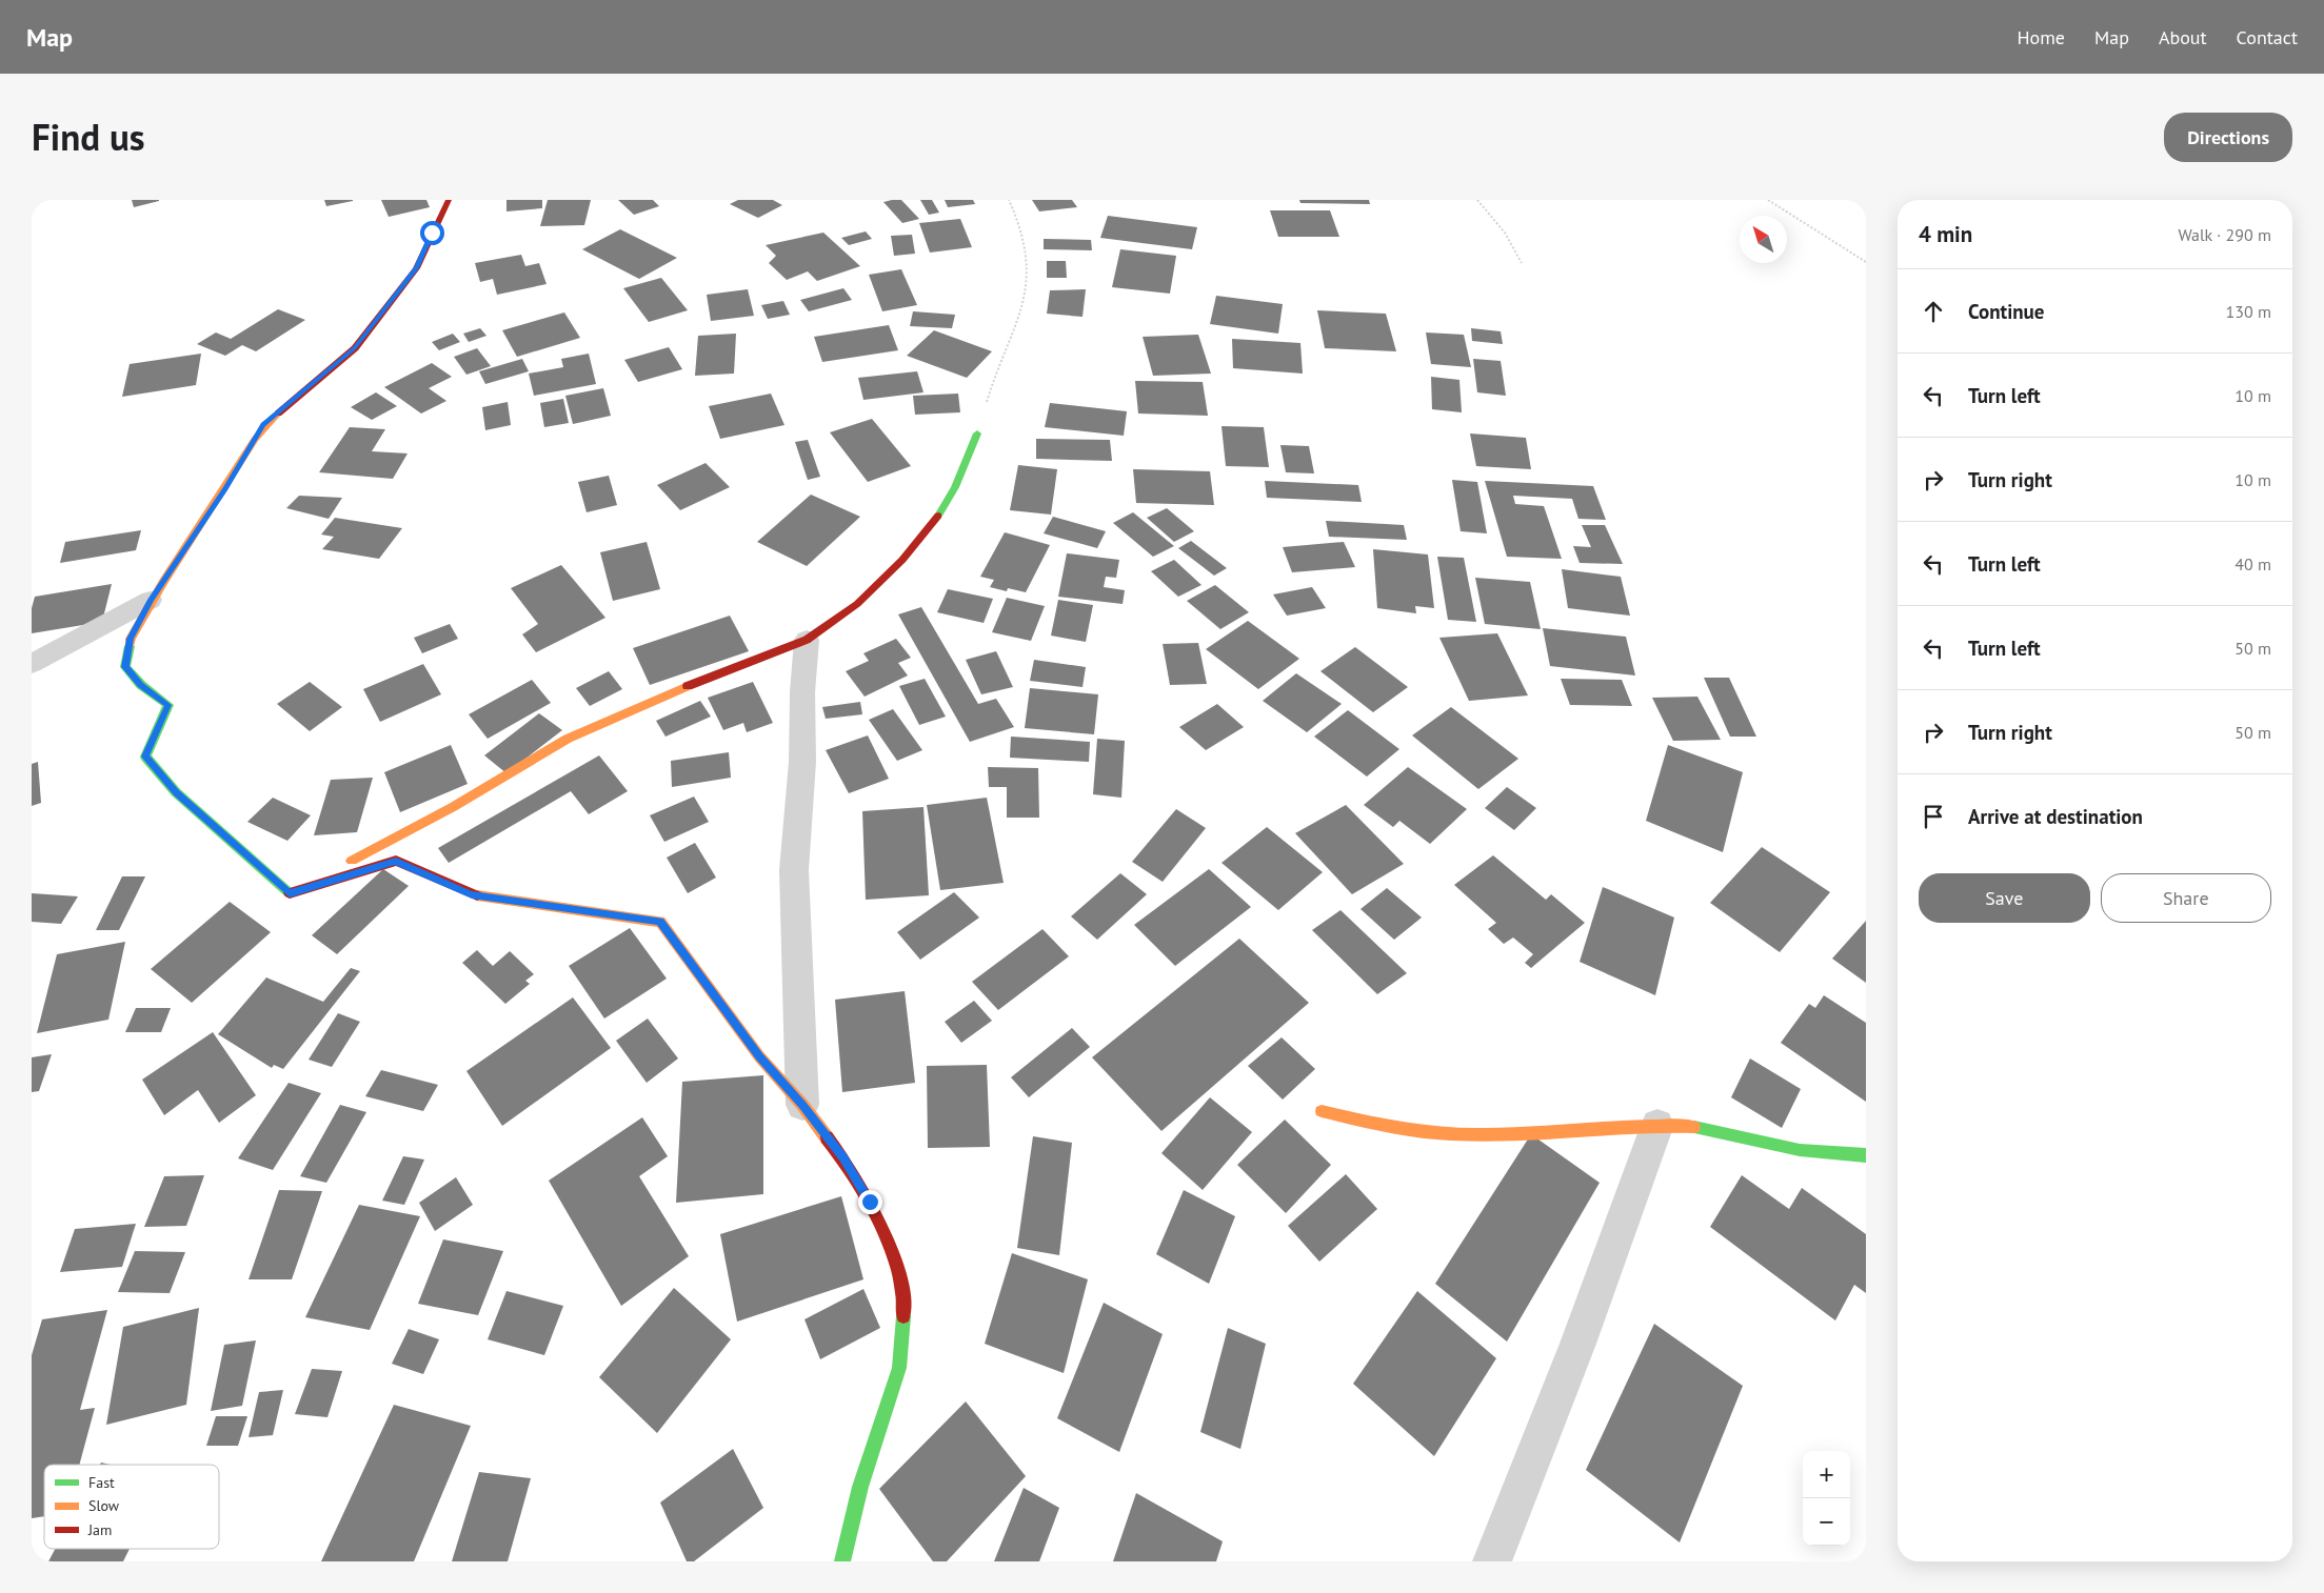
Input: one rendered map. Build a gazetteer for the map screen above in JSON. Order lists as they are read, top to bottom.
{
  "legend": ["Fast", "Slow", "Jam"],
  "north": "top left",
  "page": {
    "header": "Map",
    "nav": [
      "Home",
      "Map",
      "About",
      "Contact"
    ],
    "title": "Find us",
    "buttons": [
      "Directions",
      ["Save", "Share"]
    ],
    "heading": ["4 min", "Walk · 290 m"],
    "list": [
      ["Continue", "130 m"],
      ["Turn left", "10 m"],
      ["Turn right", "10 m"],
      ["Turn left", "40 m"],
      ["Turn left", "50 m"],
      ["Turn right", "50 m"],
      "Arrive at destination"
    ],
    "map_buttons": ["+", "−"]
  }
}
